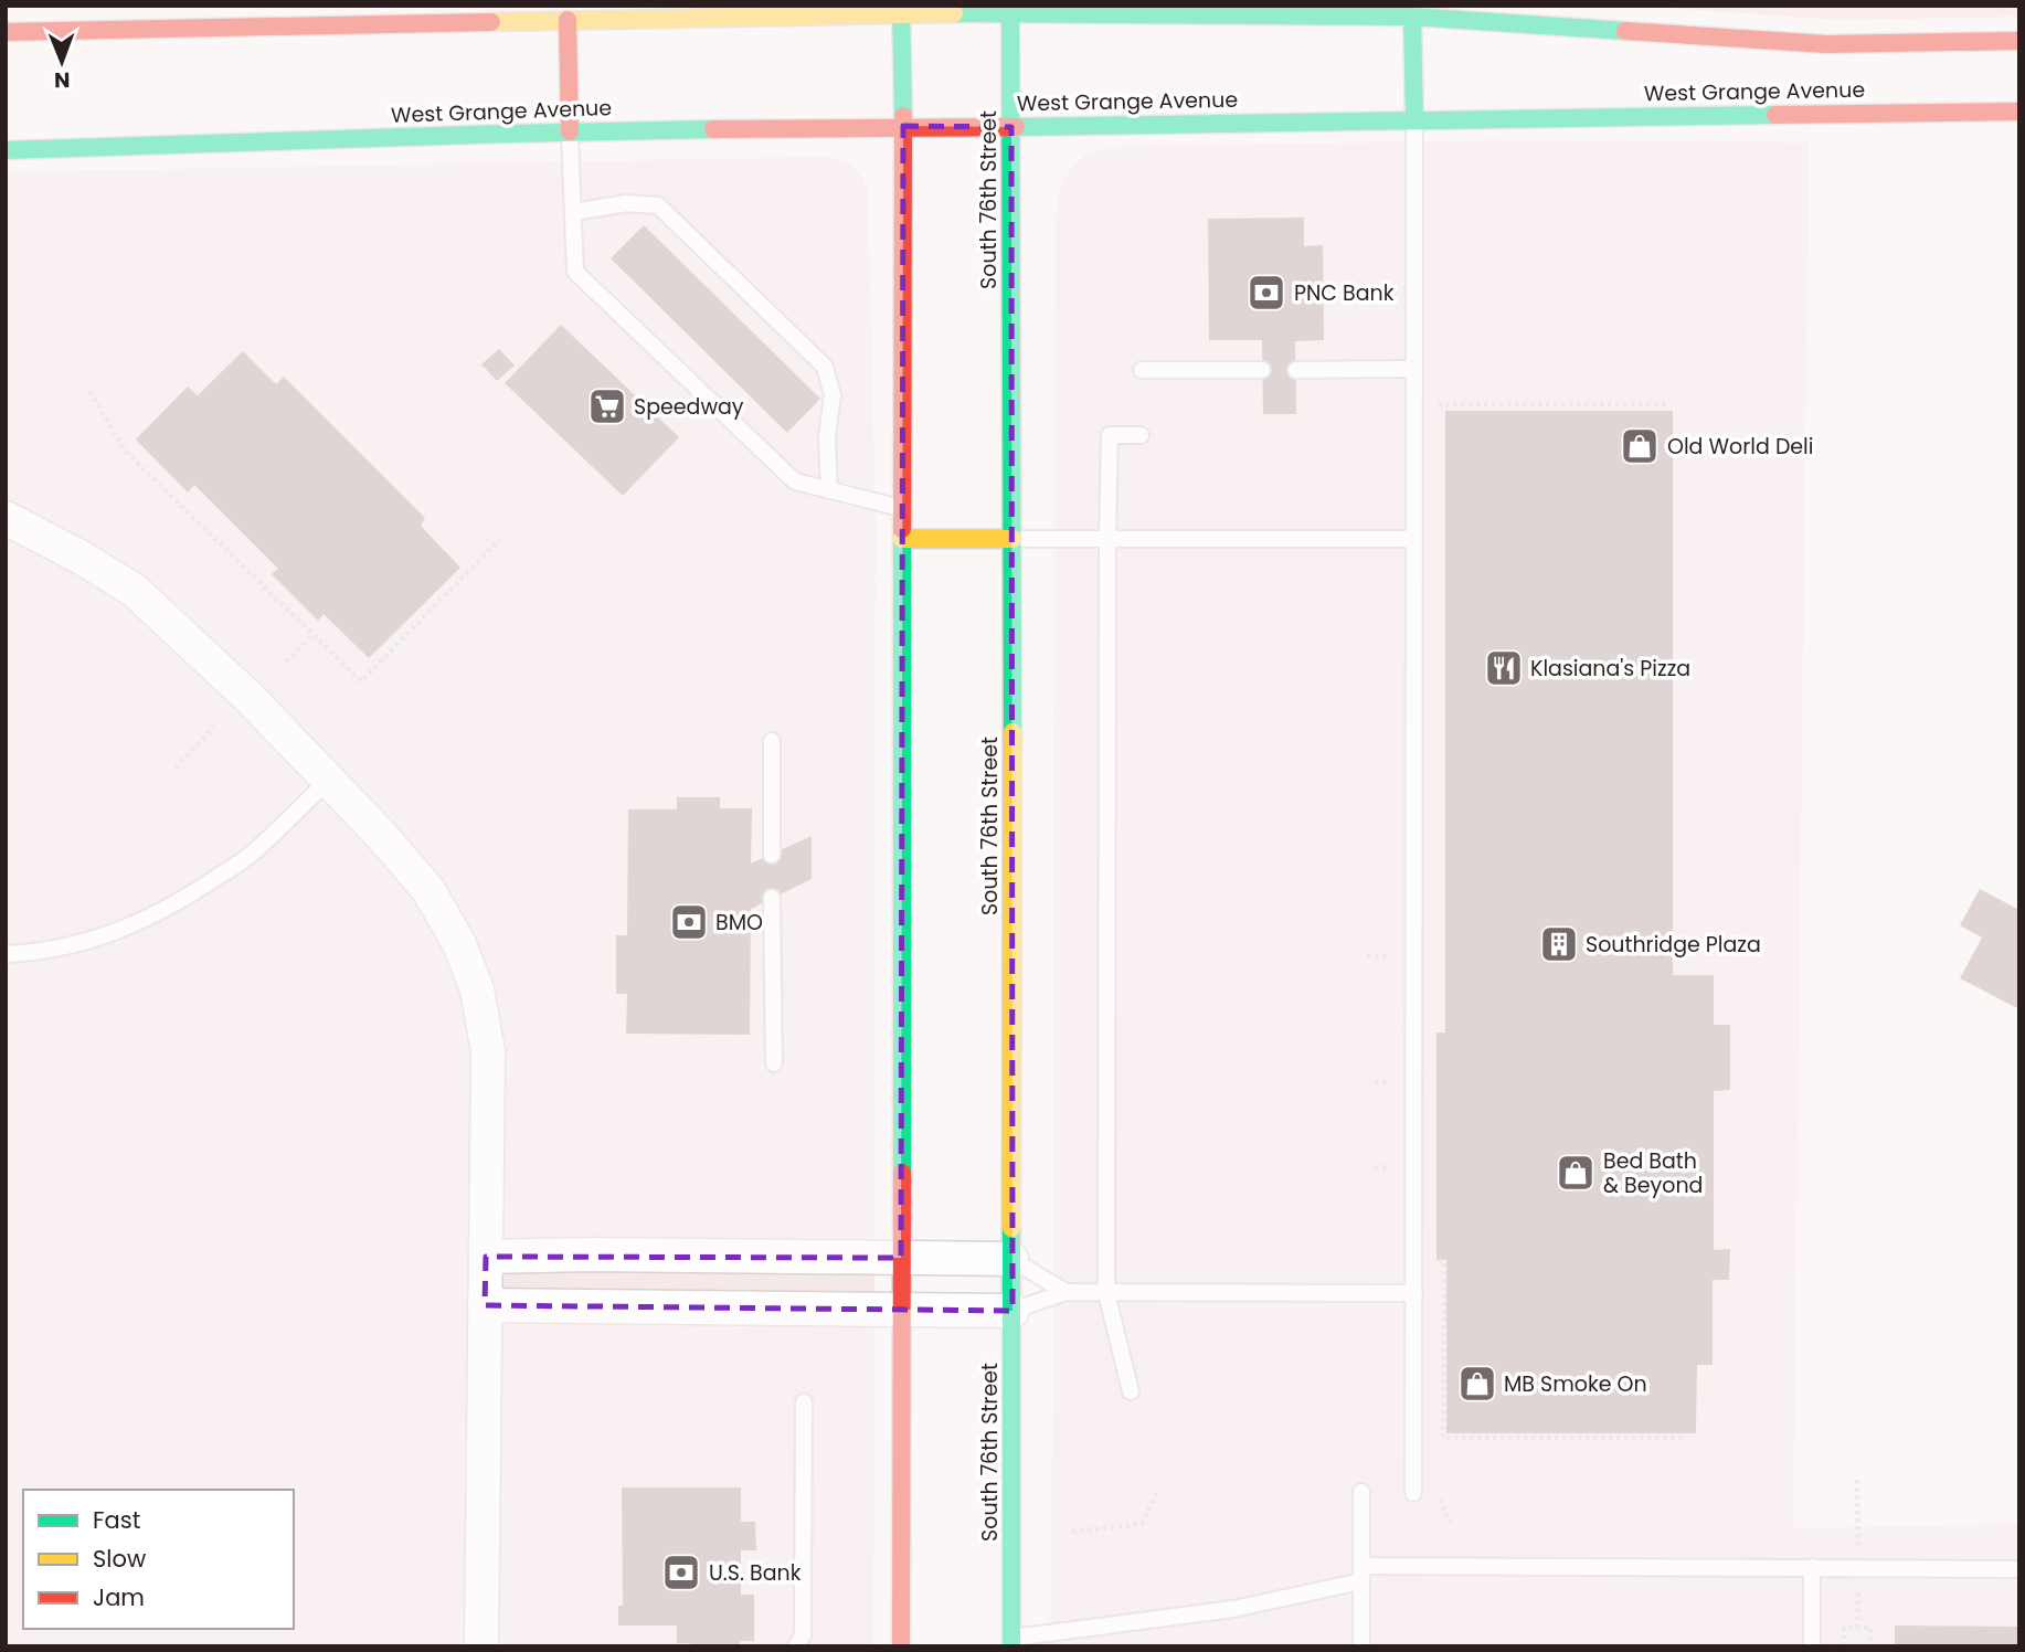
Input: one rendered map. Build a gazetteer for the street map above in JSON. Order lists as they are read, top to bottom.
{
  "streets": {
    "street": ["West Grange Avenue", "South 76th Street"]
  },
  "crossings": [
    ["West Grange Avenue", "South 76th Street"]
  ],
  "places": {
    "bank": ["PNC Bank", "BMO", "U.S. Bank"],
    "supermarket": ["Speedway"],
    "shop": ["Old World Deli", "Bed Bath & Beyond", "MB Smoke On"],
    "restaurant": ["Klasiana's Pizza"],
    "building": ["Southridge Plaza"]
  },
  "legend": ["Fast", "Slow", "Jam"],
  "north": "bottom"
}
